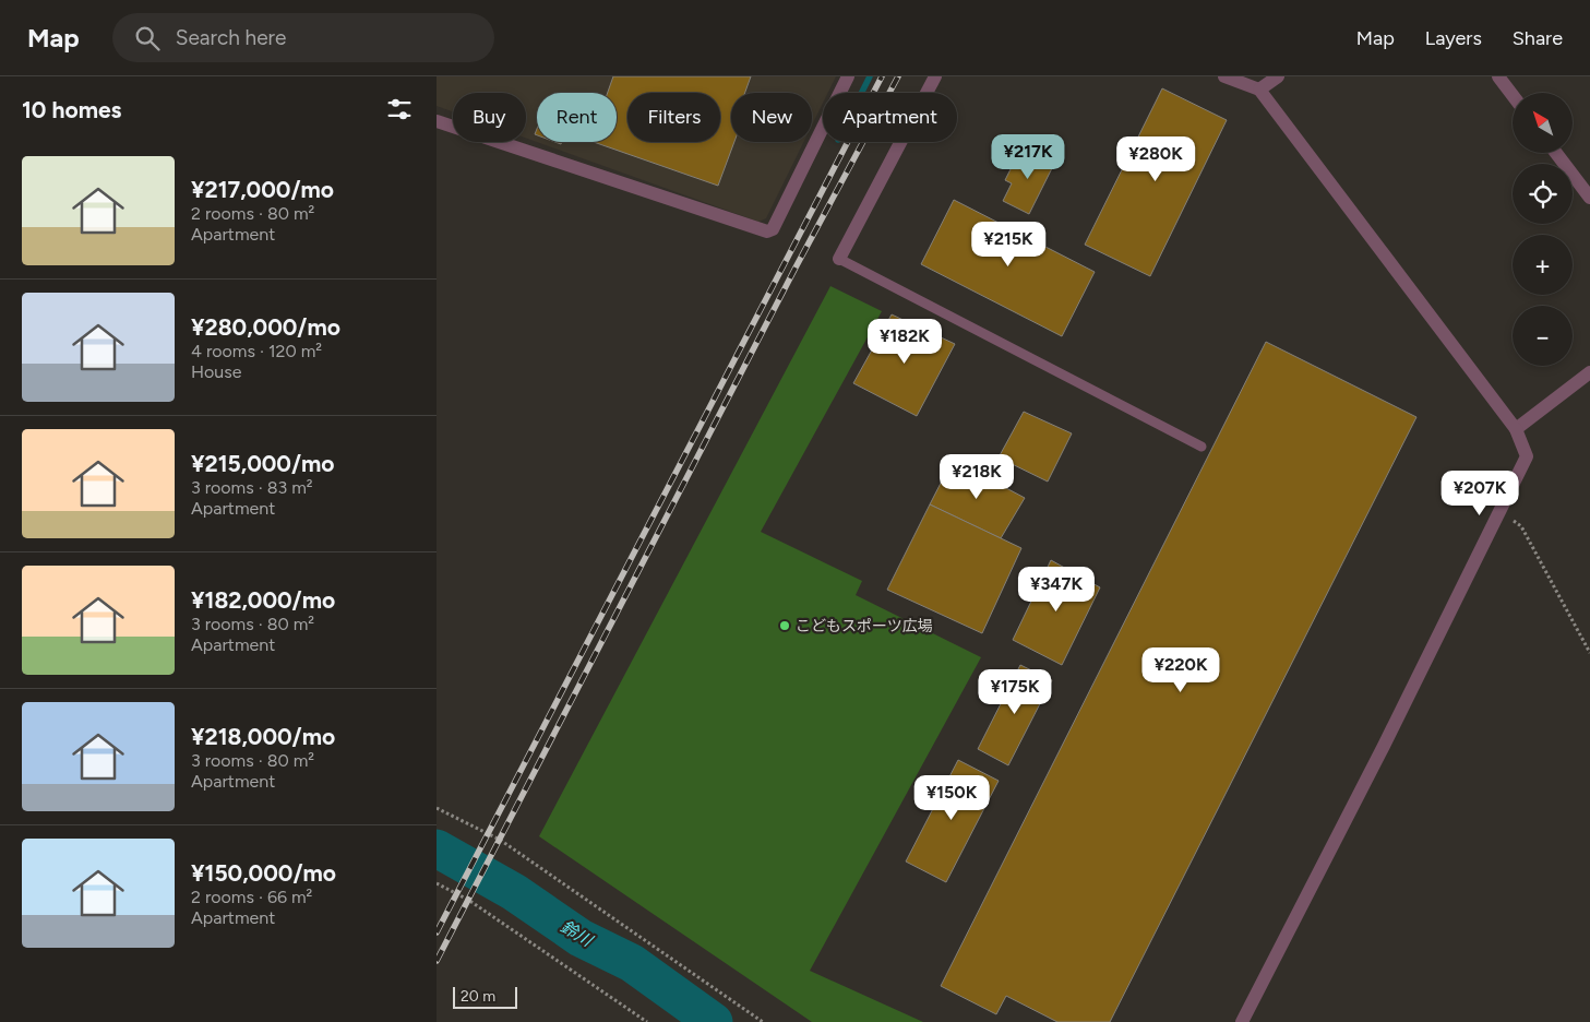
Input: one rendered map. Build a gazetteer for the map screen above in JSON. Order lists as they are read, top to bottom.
{
  "water": ["鈴川"],
  "places": ["こどもスポーツ広場"],
  "scale_bar": "20 m",
  "north": "top left",
  "page": {
    "header": "Map",
    "search": "Search here",
    "nav": ["Map", "Layers", "Share"],
    "heading": "10 homes",
    "map_buttons": ["+", "−"],
    "chip": [
      "Buy",
      "Rent",
      "Filters",
      "New",
      "Apartment"
    ],
    "price": [
      "¥217K",
      "¥280K",
      "¥215K",
      "¥182K",
      "¥218K",
      "¥207K",
      "¥347K",
      "¥220K",
      "¥175K",
      "¥150K"
    ],
    "list": [
      {
        "name": "¥217,000/mo",
        "note": "2 rooms · 80 m² · Apartment"
      },
      {
        "name": "¥280,000/mo",
        "note": "4 rooms · 120 m² · House"
      },
      {
        "name": "¥215,000/mo",
        "note": "3 rooms · 83 m² · Apartment"
      },
      {
        "name": "¥182,000/mo",
        "note": "3 rooms · 80 m² · Apartment"
      },
      {
        "name": "¥218,000/mo",
        "note": "3 rooms · 80 m² · Apartment"
      },
      {
        "name": "¥150,000/mo",
        "note": "2 rooms · 66 m² · Apartment"
      }
    ],
    "scale": "20 m"
  }
}
